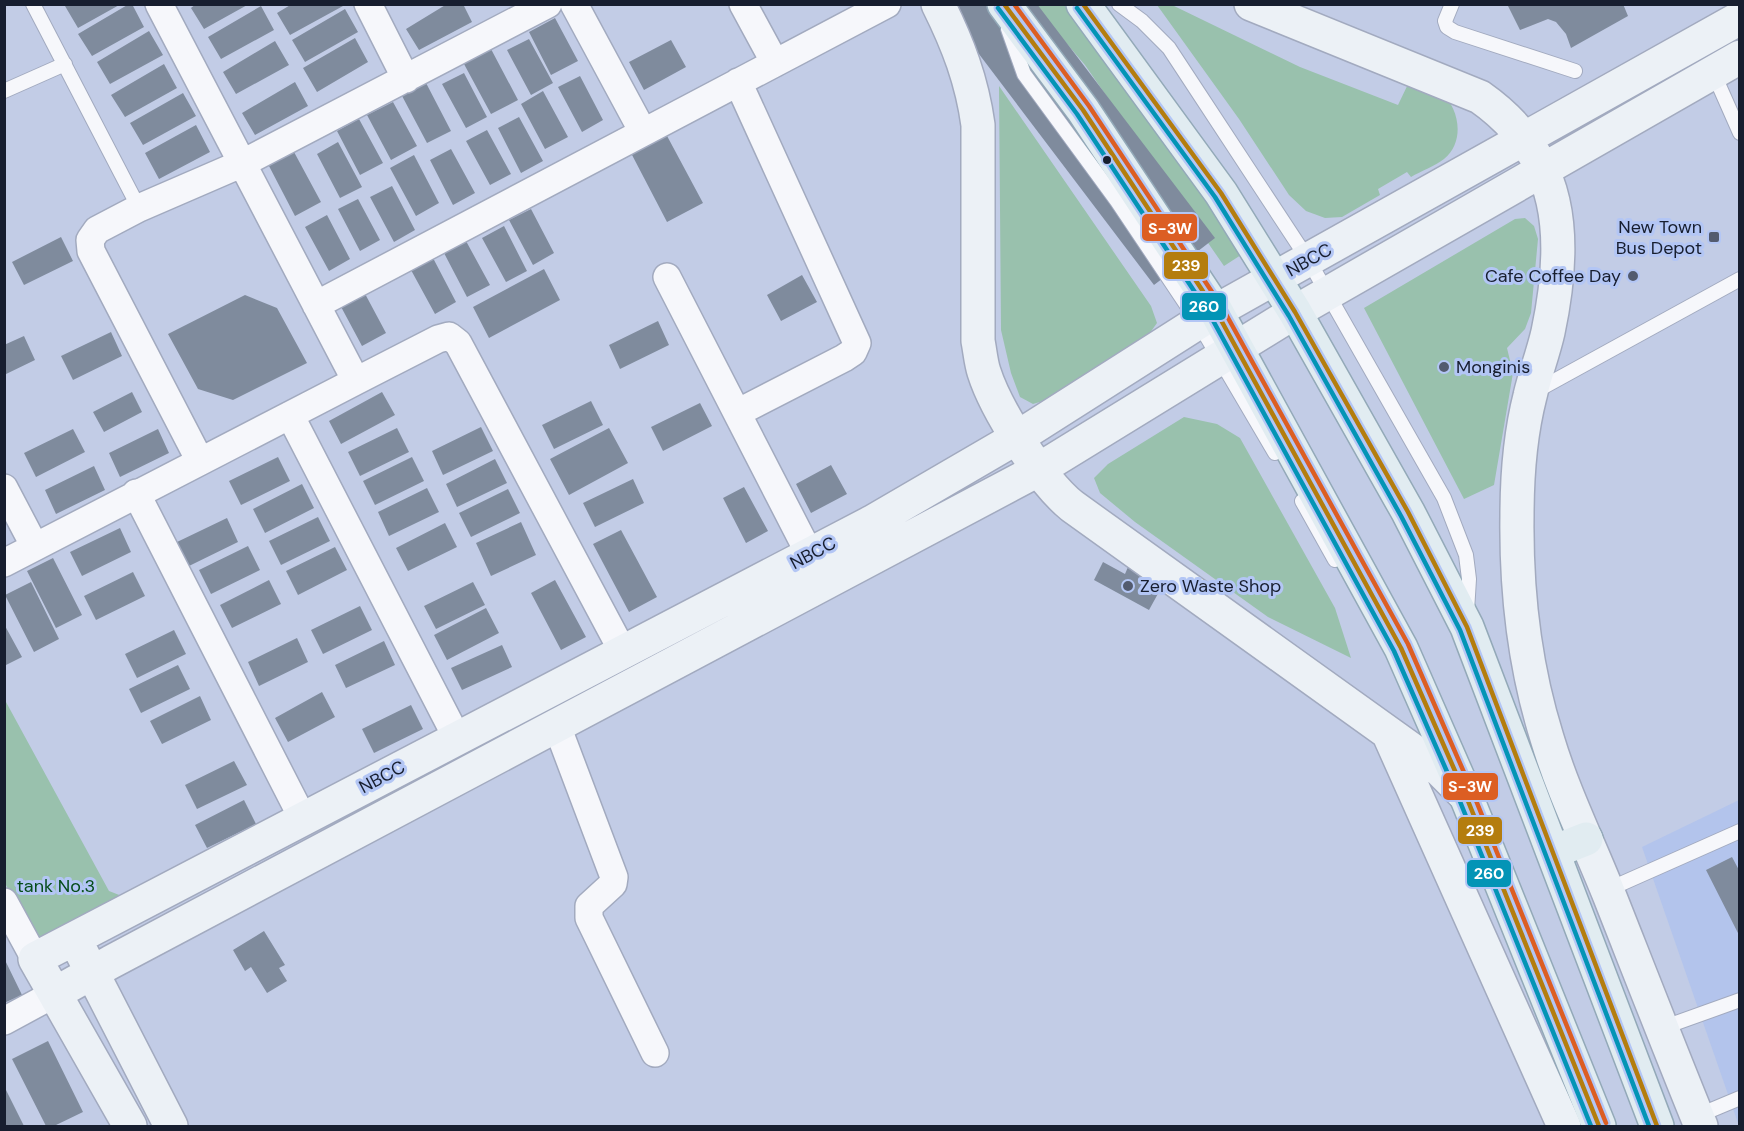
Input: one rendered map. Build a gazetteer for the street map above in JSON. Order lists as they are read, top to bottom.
{
  "streets": {
    "street": ["NBCC"]
  },
  "parks": ["tank No.3"],
  "places": {
    "transit": ["New Town Bus Depot"],
    "other": ["Cafe Coffee Day", "Monginis", "Zero Waste Shop"]
  },
  "lines": ["transit line 239", "transit line S-3W", "transit line 260"]
}
